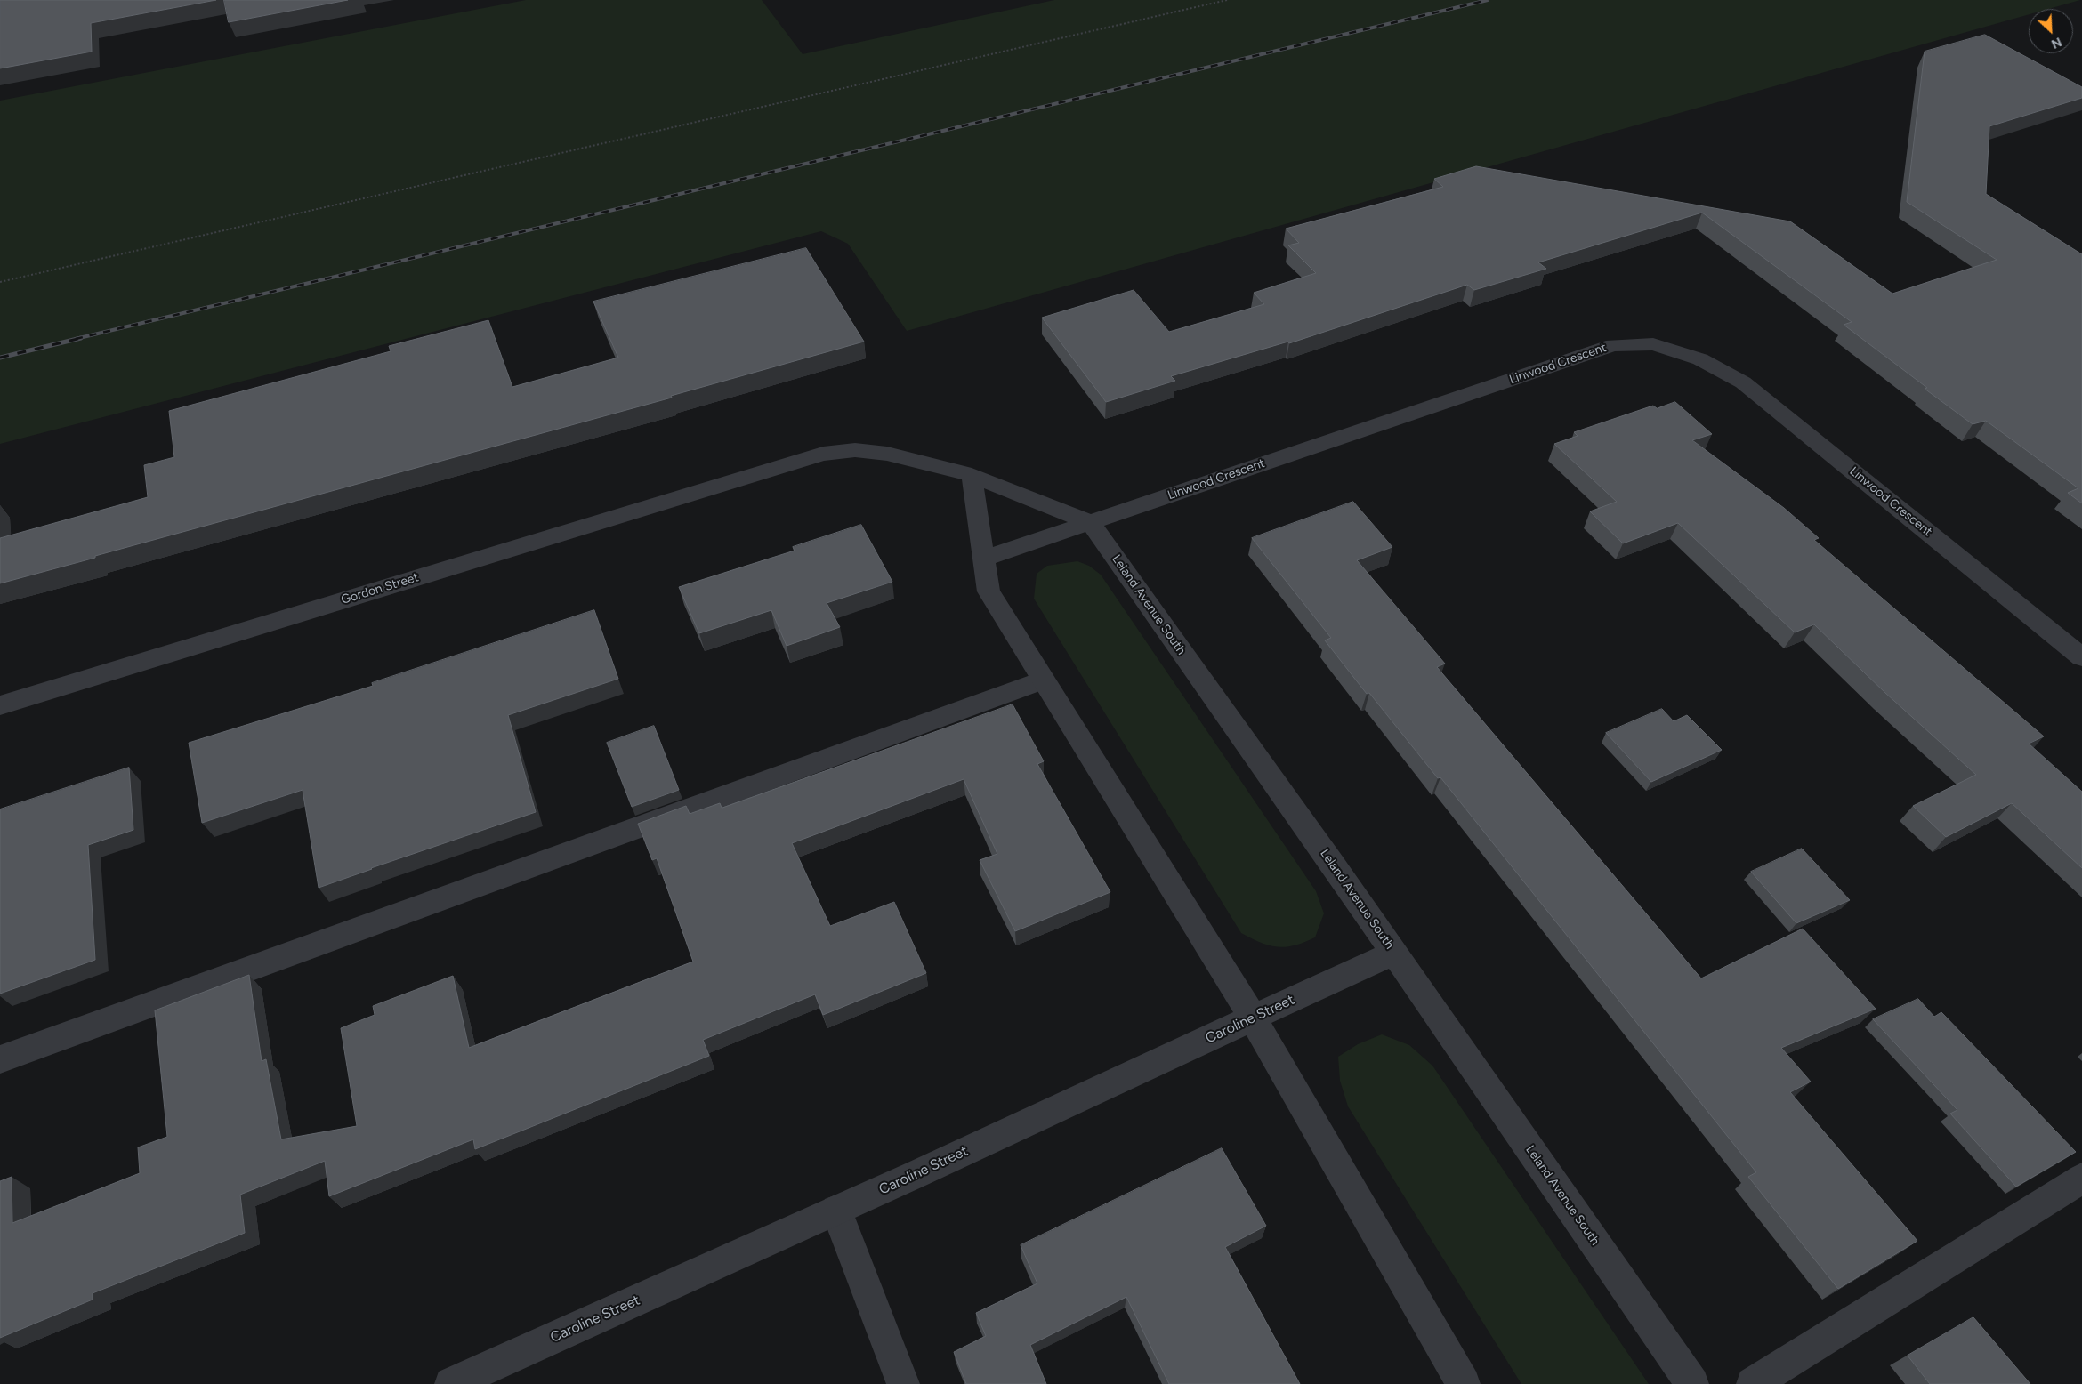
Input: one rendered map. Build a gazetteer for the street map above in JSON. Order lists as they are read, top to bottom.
{
  "streets": {
    "street": [
      "Linwood Crescent",
      "Gordon Street",
      "Leland Avenue South",
      "Caroline Street"
    ]
  },
  "crossings": [
    ["Linwood Crescent", "Leland Avenue South"],
    ["Leland Avenue South", "Caroline Street"]
  ],
  "north": "bottom right"
}
